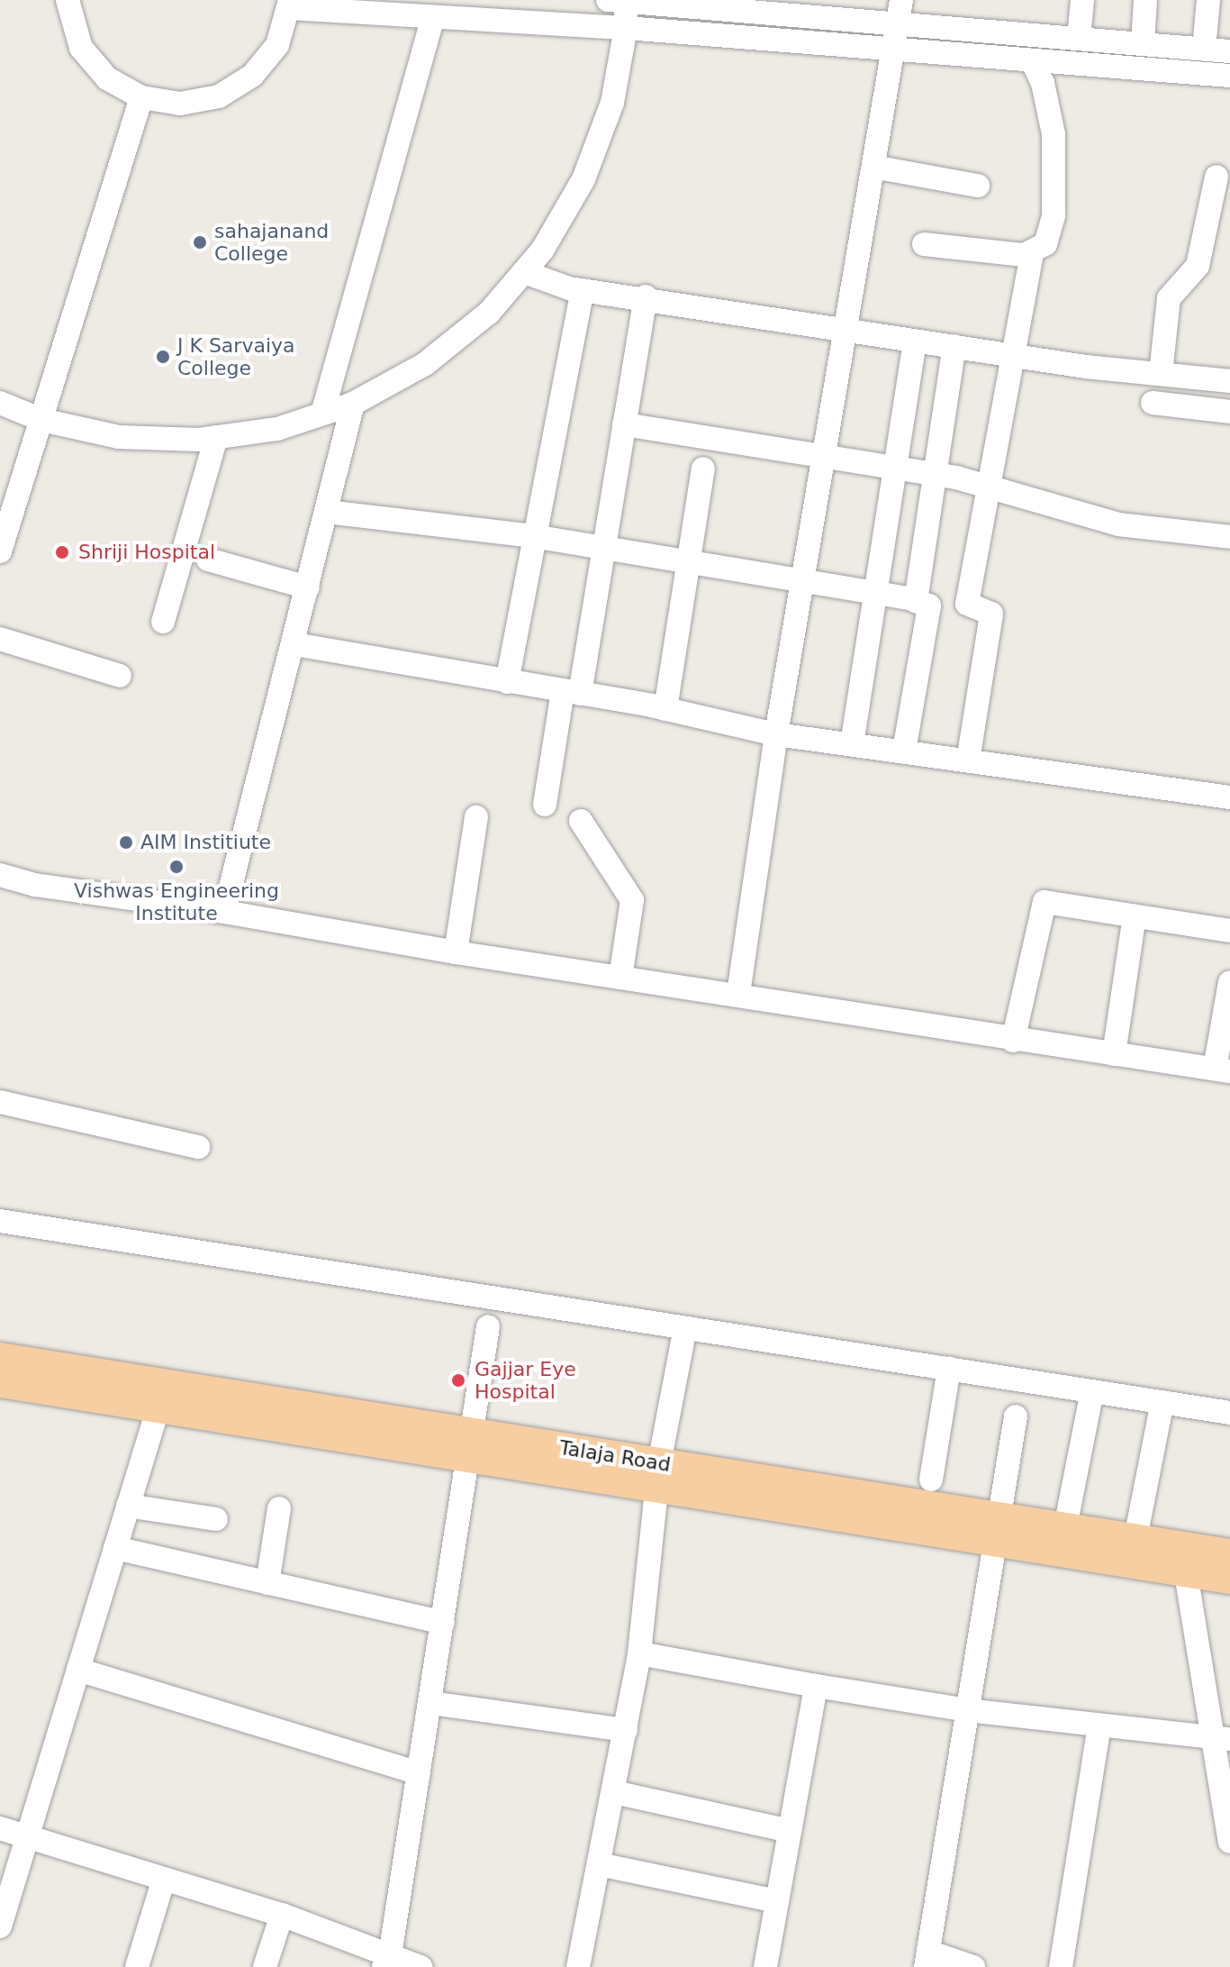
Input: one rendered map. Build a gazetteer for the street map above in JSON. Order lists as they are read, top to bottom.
{
  "streets": {
    "main road": ["Talaja Road"]
  },
  "places": [
    "sahajanand College",
    "J K Sarvaiya College",
    "Shriji Hospital",
    "AIM Institiute",
    "Vishwas Engineering Institute",
    "Gajjar Eye Hospital"
  ]
}
